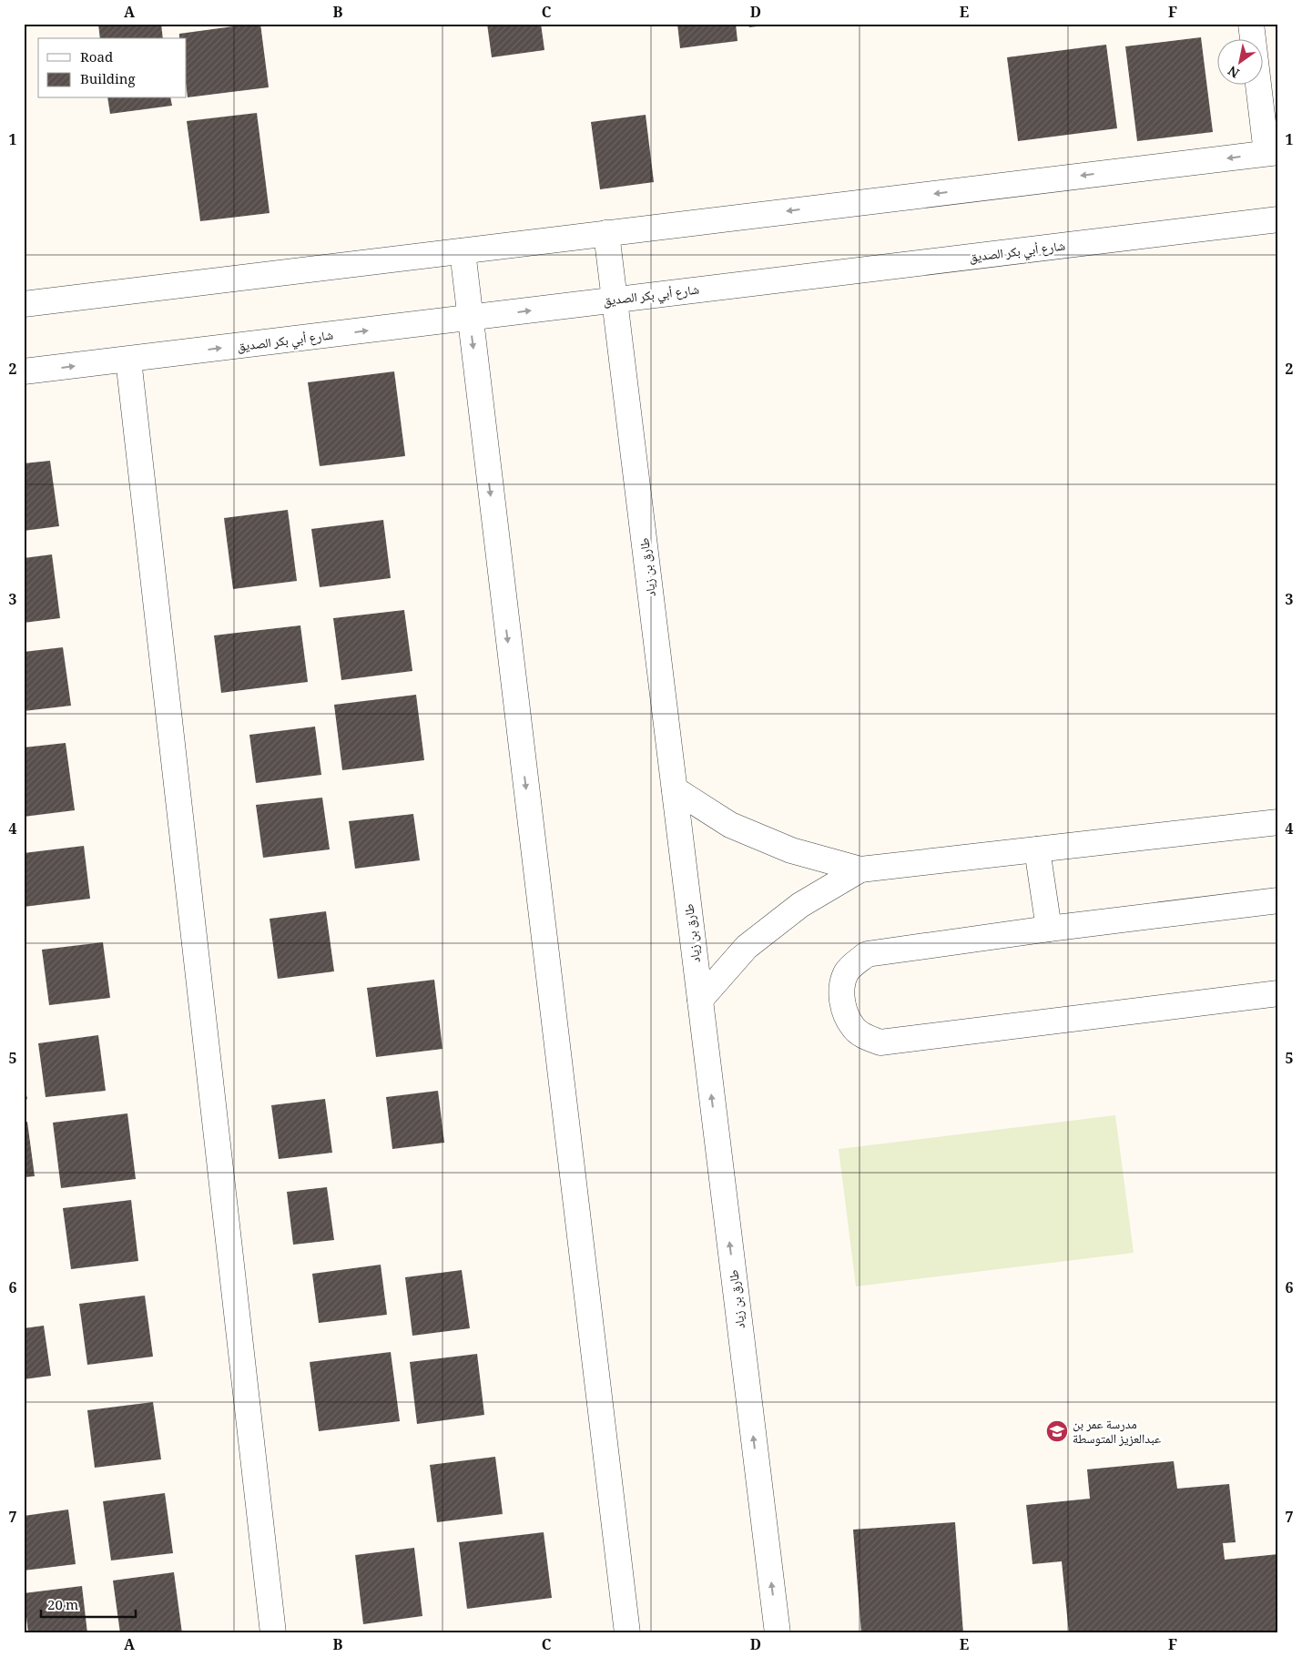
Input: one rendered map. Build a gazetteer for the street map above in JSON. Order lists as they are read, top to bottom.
{
  "streets": {
    "street": ["شارع أبي بكر الصديق", "طارق بن زياد"]
  },
  "crossings": [
    ["شارع أبي بكر الصديق", "طارق بن زياد"]
  ],
  "places": {
    "school or university": ["مدرسة عمر بن عبدالعزيز المتوسطة"]
  },
  "legend": ["Road", "Building"],
  "scale_bar": "20 m",
  "north": "bottom left",
  "grid": {
    "columns": [
      "A",
      "B",
      "C",
      "D",
      "E",
      "F"
    ],
    "rows": [
      "1",
      "2",
      "3",
      "4",
      "5",
      "6",
      "7"
    ]
  }
}
